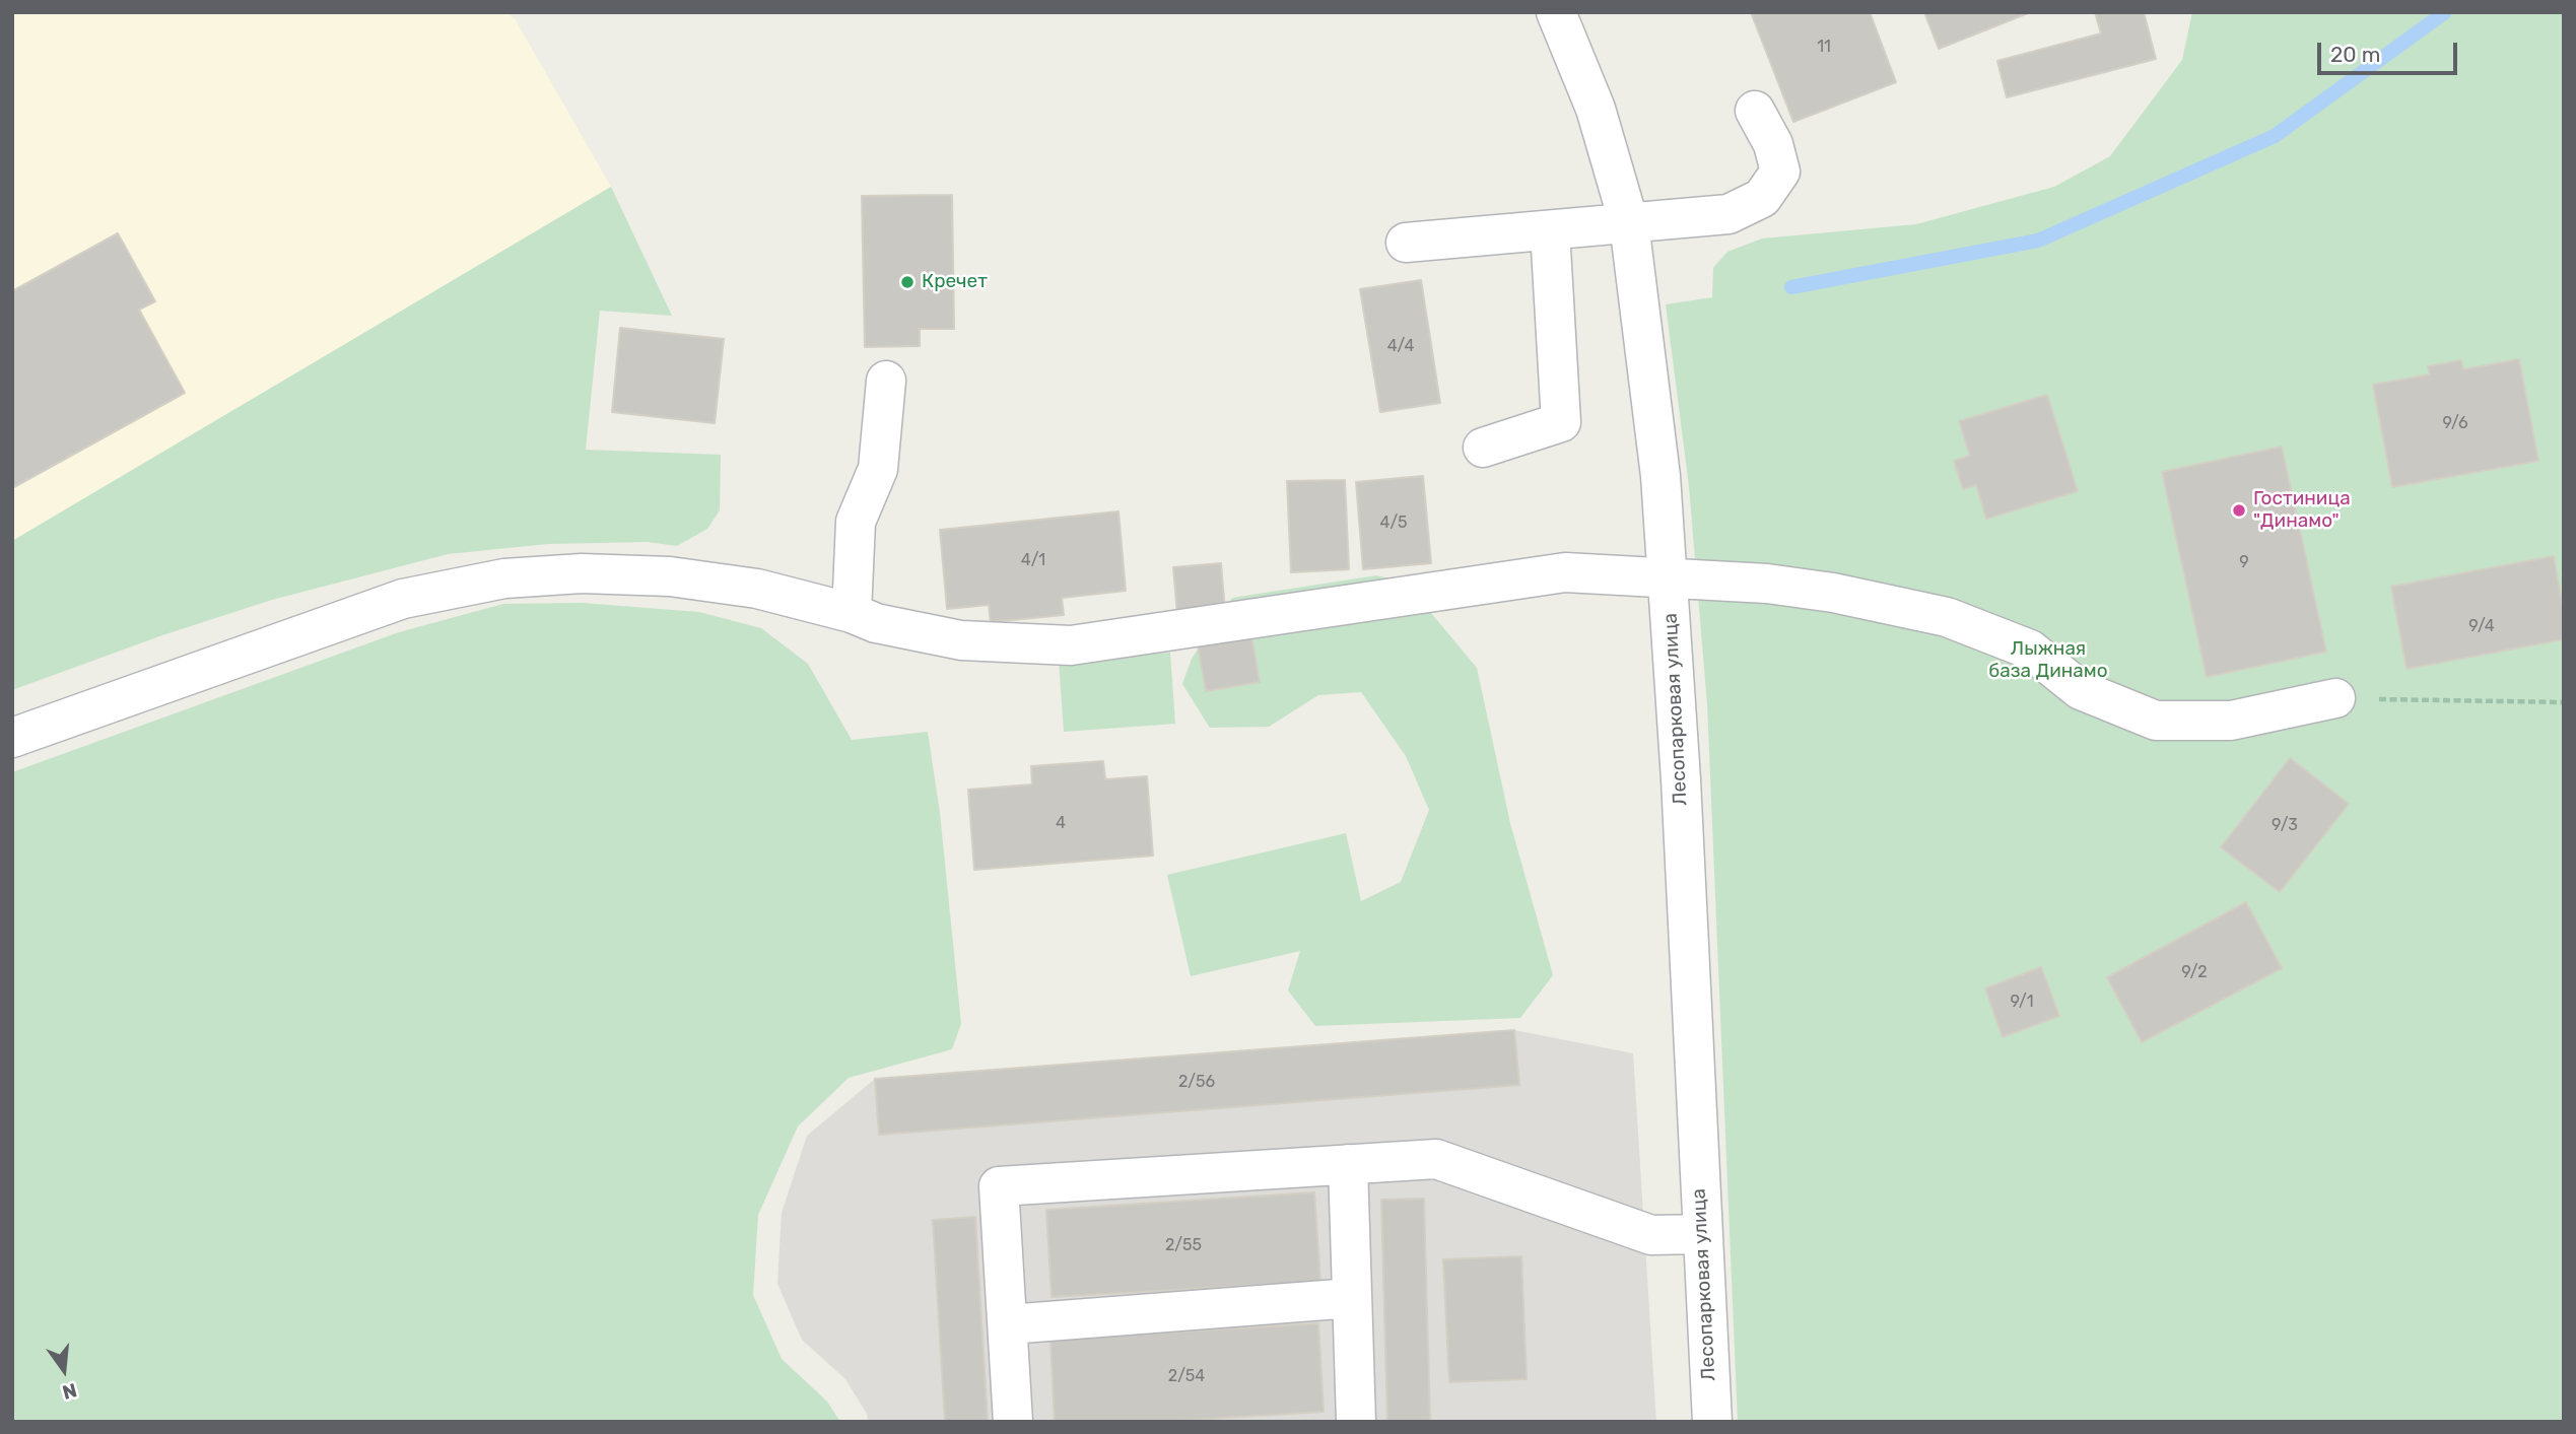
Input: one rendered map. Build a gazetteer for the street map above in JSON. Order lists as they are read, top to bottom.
{
  "streets": {
    "street": ["Лесопарковая улица"]
  },
  "parks": ["Лыжная база Динамо"],
  "places": ["Кречет", "Гостиница \"Динамо\""],
  "house_numbers": [
    "11",
    "4/4",
    "9/6",
    "4/5",
    "4/1",
    "9",
    "9/4",
    "4",
    "9/3",
    "9/2",
    "9/1",
    "2/56",
    "2/55",
    "2/54"
  ],
  "scale_bar": "20 m",
  "north": "bottom"
}
